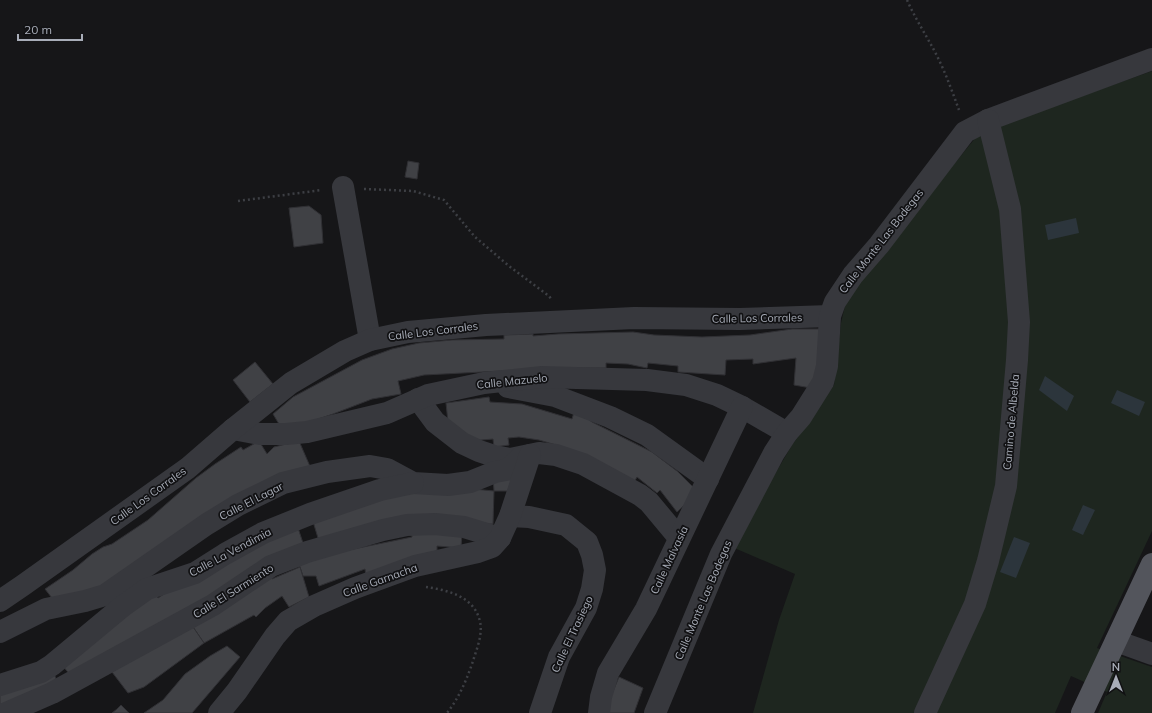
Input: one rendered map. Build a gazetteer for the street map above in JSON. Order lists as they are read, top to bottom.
{
  "streets": {
    "street": [
      "Calle Monte Las Bodegas",
      "Calle Los Corrales",
      "Calle Mazuelo",
      "Camino de Albelda",
      "Calle El Lagar",
      "Calle La Vendimia",
      "Calle Malvasía",
      "Calle Garnacha",
      "Calle El Sarmiento",
      "Calle El Trasiego"
    ]
  },
  "crossings": [
    ["Calle Monte Las Bodegas", "Calle Los Corrales"],
    ["Calle Monte Las Bodegas", "Calle Mazuelo"],
    ["Calle Monte Las Bodegas", "Camino de Albelda"],
    ["Calle Los Corrales", "Calle Mazuelo"],
    ["Calle Mazuelo", "Calle Malvasía"],
    ["Calle El Lagar", "Calle La Vendimia"],
    ["Calle El Lagar", "Calle Garnacha"],
    ["Calle Garnacha", "Calle El Sarmiento"],
    ["Calle Garnacha", "Calle El Trasiego"]
  ],
  "scale_bar": "20 m",
  "north": "top"
}
